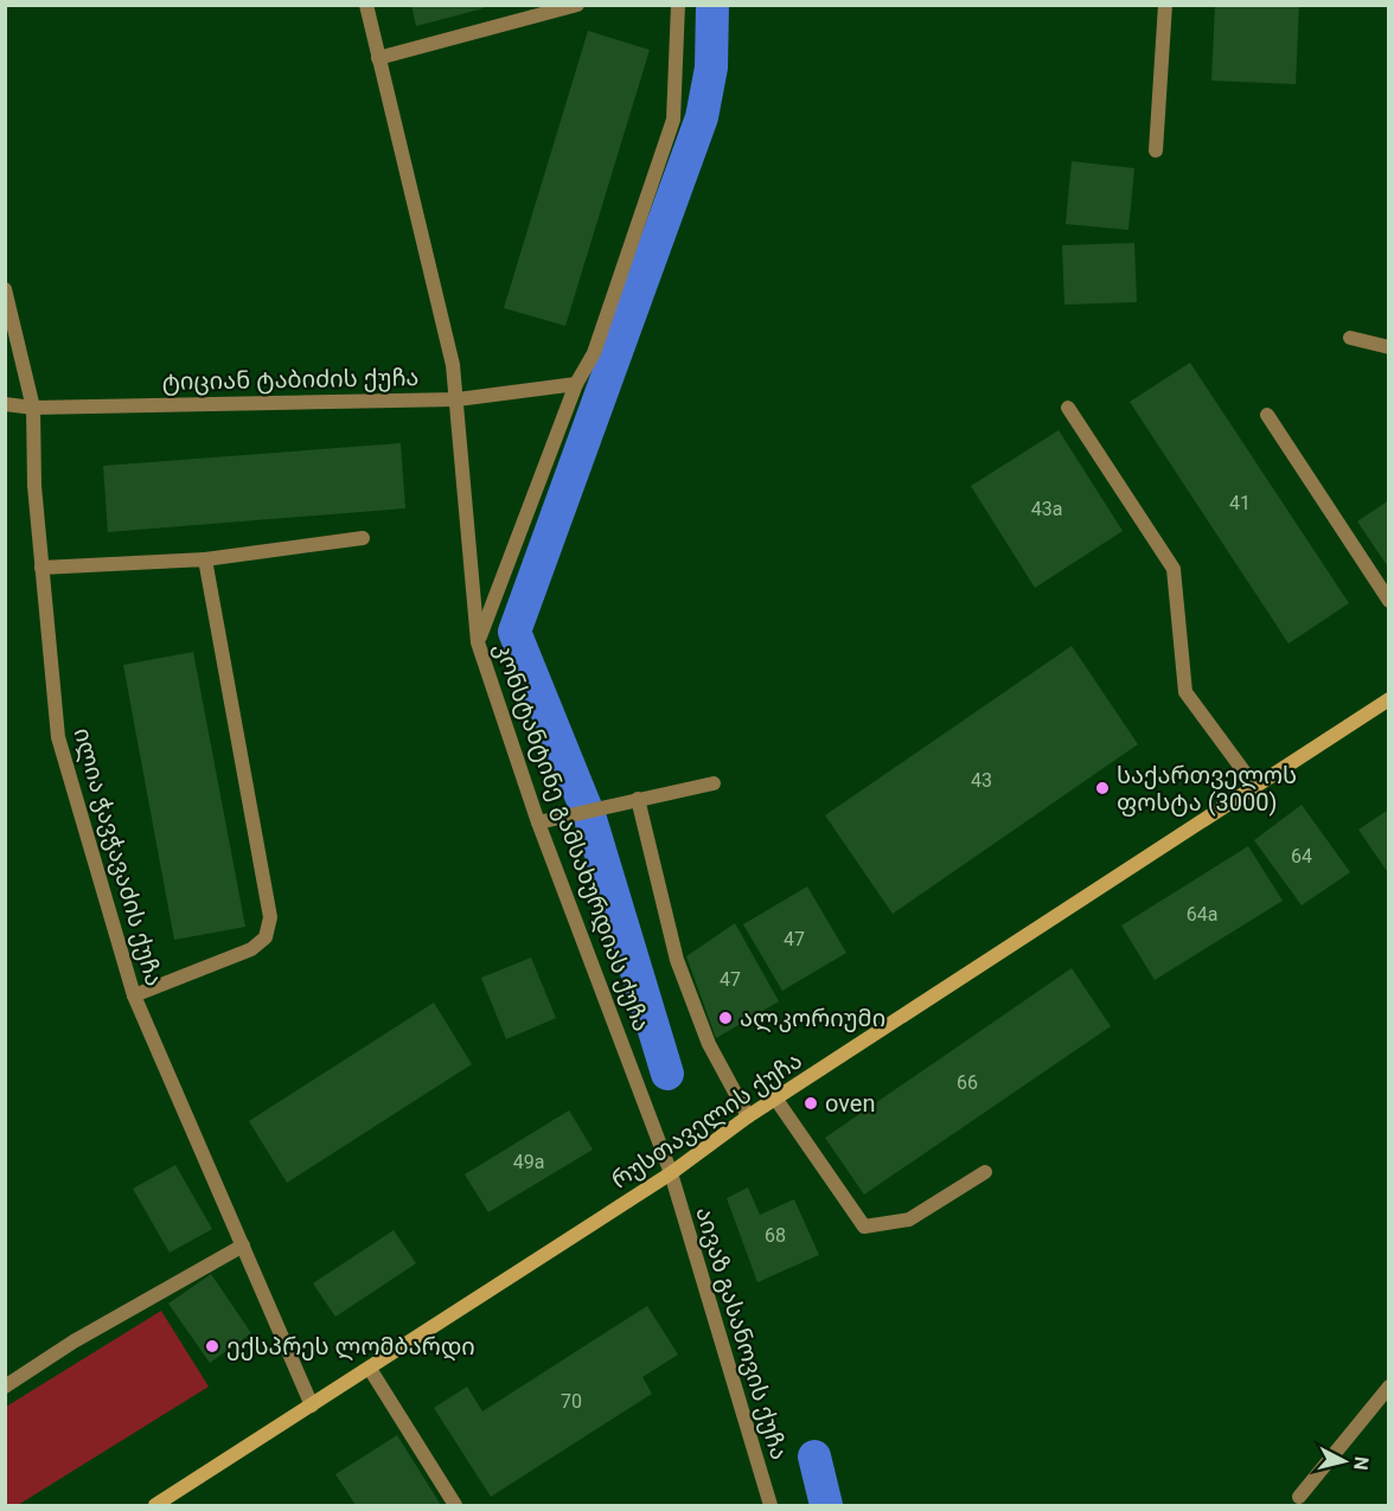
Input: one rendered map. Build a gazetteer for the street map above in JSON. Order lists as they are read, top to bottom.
{
  "streets": {
    "main road": ["რუსთაველის ქუჩა"],
    "street": [
      "ტიციან ტაბიძის ქუჩა",
      "კონსტანტინე გამსახურდიას ქუჩა",
      "ილია ჭავჭავაძის ქუჩა",
      "აივაზ გასანოვის ქუჩა"
    ]
  },
  "crossings": [
    ["ტიციან ტაბიძის ქუჩა", "კონსტანტინე გამსახურდიას ქუჩა"],
    ["ტიციან ტაბიძის ქუჩა", "ილია ჭავჭავაძის ქუჩა"],
    ["კონსტანტინე გამსახურდიას ქუჩა", "რუსთაველის ქუჩა"],
    ["კონსტანტინე გამსახურდიას ქუჩა", "აივაზ გასანოვის ქუჩა"],
    ["ილია ჭავჭავაძის ქუჩა", "რუსთაველის ქუჩა"],
    ["რუსთაველის ქუჩა", "აივაზ გასანოვის ქუჩა"]
  ],
  "places": [
    "საქართველოს ფოსტა (3000)",
    "ალკორიუმი",
    "oven",
    "ექსპრეს ლომბარდი"
  ],
  "house_numbers": [
    "41",
    "43a",
    "43",
    "64",
    "64a",
    "47",
    "47",
    "66",
    "49a",
    "68",
    "70"
  ],
  "north": "right"
}
